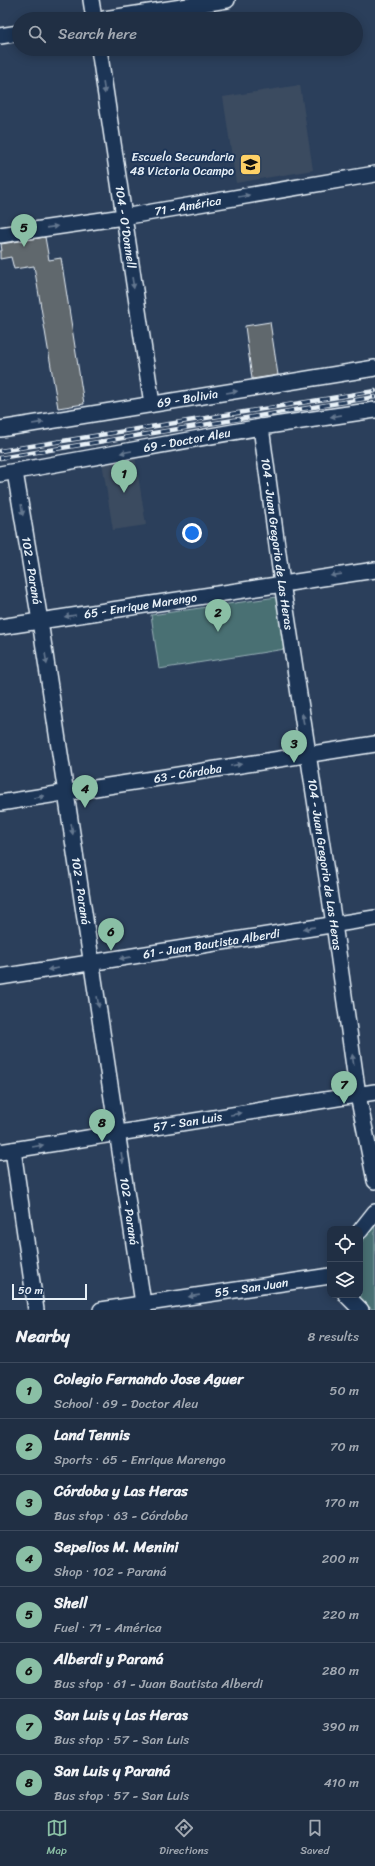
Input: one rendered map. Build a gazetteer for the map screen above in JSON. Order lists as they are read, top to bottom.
{
  "streets": {
    "street": [
      "71 - América",
      "104 - O'Donnell",
      "69 - Bolivia",
      "69 - Doctor Aleu",
      "104 - Juan Gregorio de Las Heras",
      "102 - Paraná",
      "65 - Enrique Marengo",
      "63 - Córdoba",
      "61 - Juan Bautista Alberdi",
      "57 - San Luis",
      "55 - San Juan"
    ]
  },
  "crossings": [
    ["71 - América", "104 - O'Donnell"],
    ["104 - O'Donnell", "69 - Bolivia"],
    ["69 - Doctor Aleu", "104 - Juan Gregorio de Las Heras"],
    ["69 - Doctor Aleu", "102 - Paraná"],
    ["104 - Juan Gregorio de Las Heras", "65 - Enrique Marengo"],
    ["104 - Juan Gregorio de Las Heras", "63 - Córdoba"],
    ["104 - Juan Gregorio de Las Heras", "61 - Juan Bautista Alberdi"],
    ["104 - Juan Gregorio de Las Heras", "57 - San Luis"],
    ["102 - Paraná", "65 - Enrique Marengo"],
    ["102 - Paraná", "63 - Córdoba"],
    ["102 - Paraná", "61 - Juan Bautista Alberdi"],
    ["102 - Paraná", "57 - San Luis"],
    ["102 - Paraná", "55 - San Juan"]
  ],
  "one_way": [
    "71 - América",
    "104 - O'Donnell",
    "69 - Bolivia",
    "69 - Doctor Aleu",
    "104 - Juan Gregorio de Las Heras",
    "102 - Paraná",
    "65 - Enrique Marengo",
    "63 - Córdoba",
    "61 - Juan Bautista Alberdi",
    "57 - San Luis",
    "55 - San Juan"
  ],
  "places": {
    "school or university": ["Escuela Secundaria 48 Victoria Ocampo"]
  },
  "scale_bar": "50 m",
  "page": {
    "search": "Search here",
    "pins": [
      "5",
      "1",
      "2",
      "3",
      "4",
      "6",
      "7",
      "8"
    ],
    "scale": "50 m",
    "heading": ["Nearby", "8 results"],
    "list": [
      {
        "mark": "1",
        "name": "Colegio Fernando Jose Aguer",
        "note": "School · 69 - Doctor Aleu",
        "value": "50 m"
      },
      {
        "mark": "2",
        "name": "Land Tennis",
        "note": "Sports · 65 - Enrique Marengo",
        "value": "70 m"
      },
      {
        "mark": "3",
        "name": "Córdoba y Las Heras",
        "note": "Bus stop · 63 - Córdoba",
        "value": "170 m"
      },
      {
        "mark": "4",
        "name": "Sepelios M. Menini",
        "note": "Shop · 102 - Paraná",
        "value": "200 m"
      },
      {
        "mark": "5",
        "name": "Shell",
        "note": "Fuel · 71 - América",
        "value": "220 m"
      },
      {
        "mark": "6",
        "name": "Alberdi y Paraná",
        "note": "Bus stop · 61 - Juan Bautista Alberdi",
        "value": "280 m"
      },
      {
        "mark": "7",
        "name": "San Luis y Las Heras",
        "note": "Bus stop · 57 - San Luis",
        "value": "390 m"
      },
      {
        "mark": "8",
        "name": "San Luis y Paraná",
        "note": "Bus stop · 57 - San Luis",
        "value": "410 m"
      }
    ],
    "nav": ["Map", "Directions", "Saved"]
  }
}
